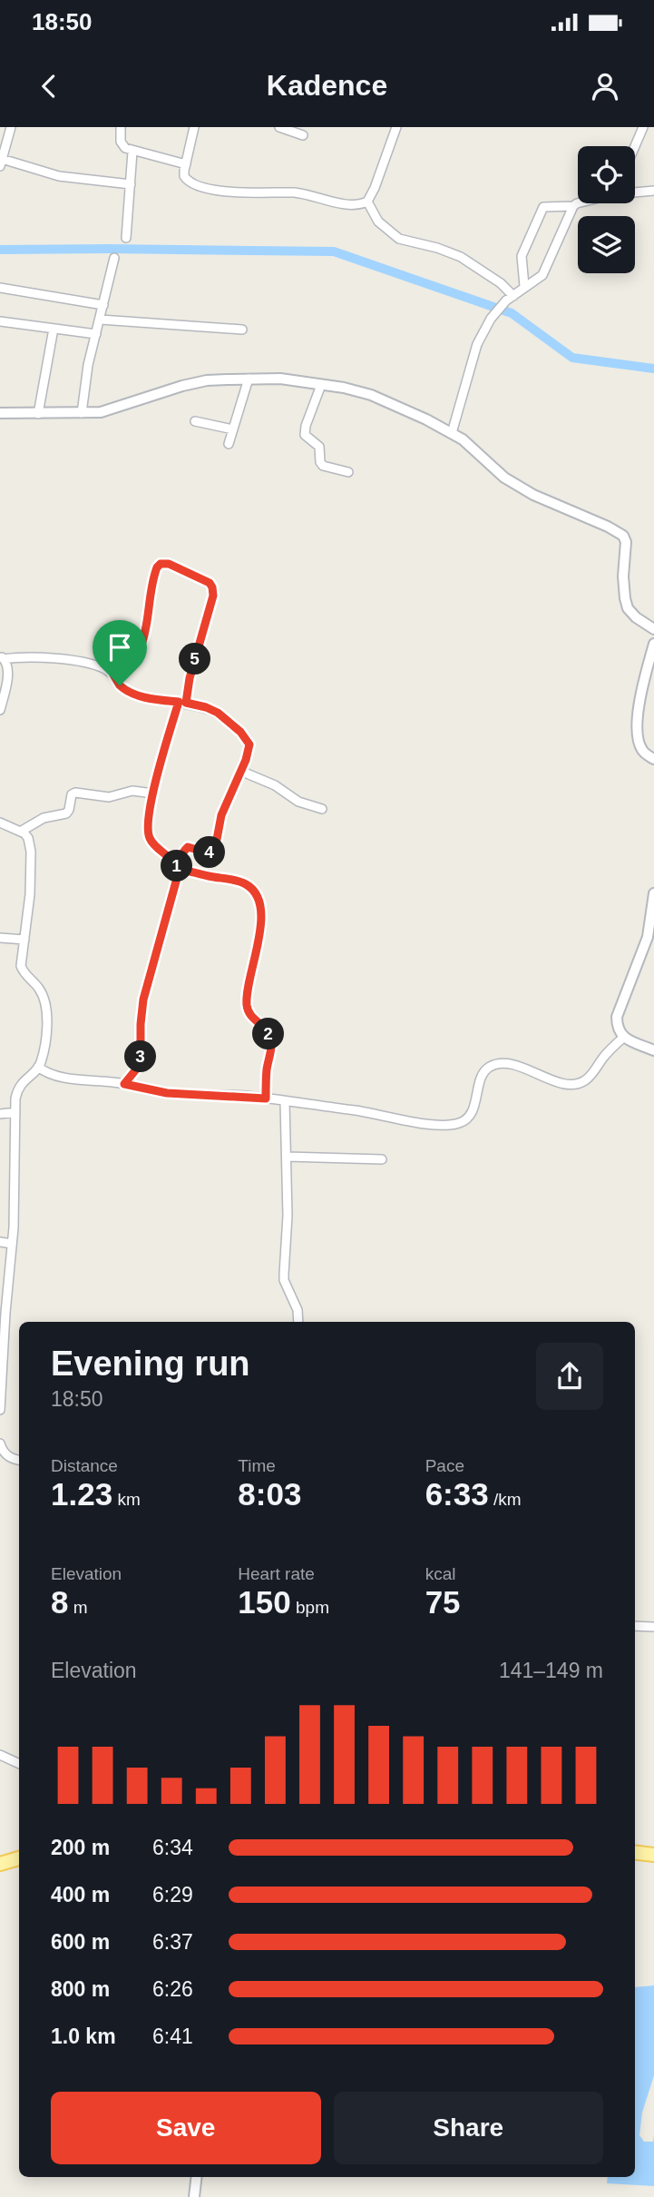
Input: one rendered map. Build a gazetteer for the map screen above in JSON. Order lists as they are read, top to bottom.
{
  "page": {
    "status": "18:50",
    "header": "Kadence",
    "pins": [
      "5",
      "4",
      "1",
      "2",
      "3"
    ],
    "heading": ["Evening run", "18:50"],
    "stats": [
      ["Distance", "1.23 km"],
      ["Time", "8:03"],
      ["Pace", "6:33 /km"],
      ["Elevation", "8 m"],
      ["Heart rate", "150 bpm"],
      ["kcal", "75"]
    ],
    "chart": ["Elevation", "141–149 m"],
    "list": [
      {
        "name": "200 m",
        "note": "6:34"
      },
      {
        "name": "400 m",
        "note": "6:29"
      },
      {
        "name": "600 m",
        "note": "6:37"
      },
      {
        "name": "800 m",
        "note": "6:26"
      },
      {
        "name": "1.0 km",
        "note": "6:41"
      }
    ],
    "buttons": ["Save", "Share"]
  }
}
